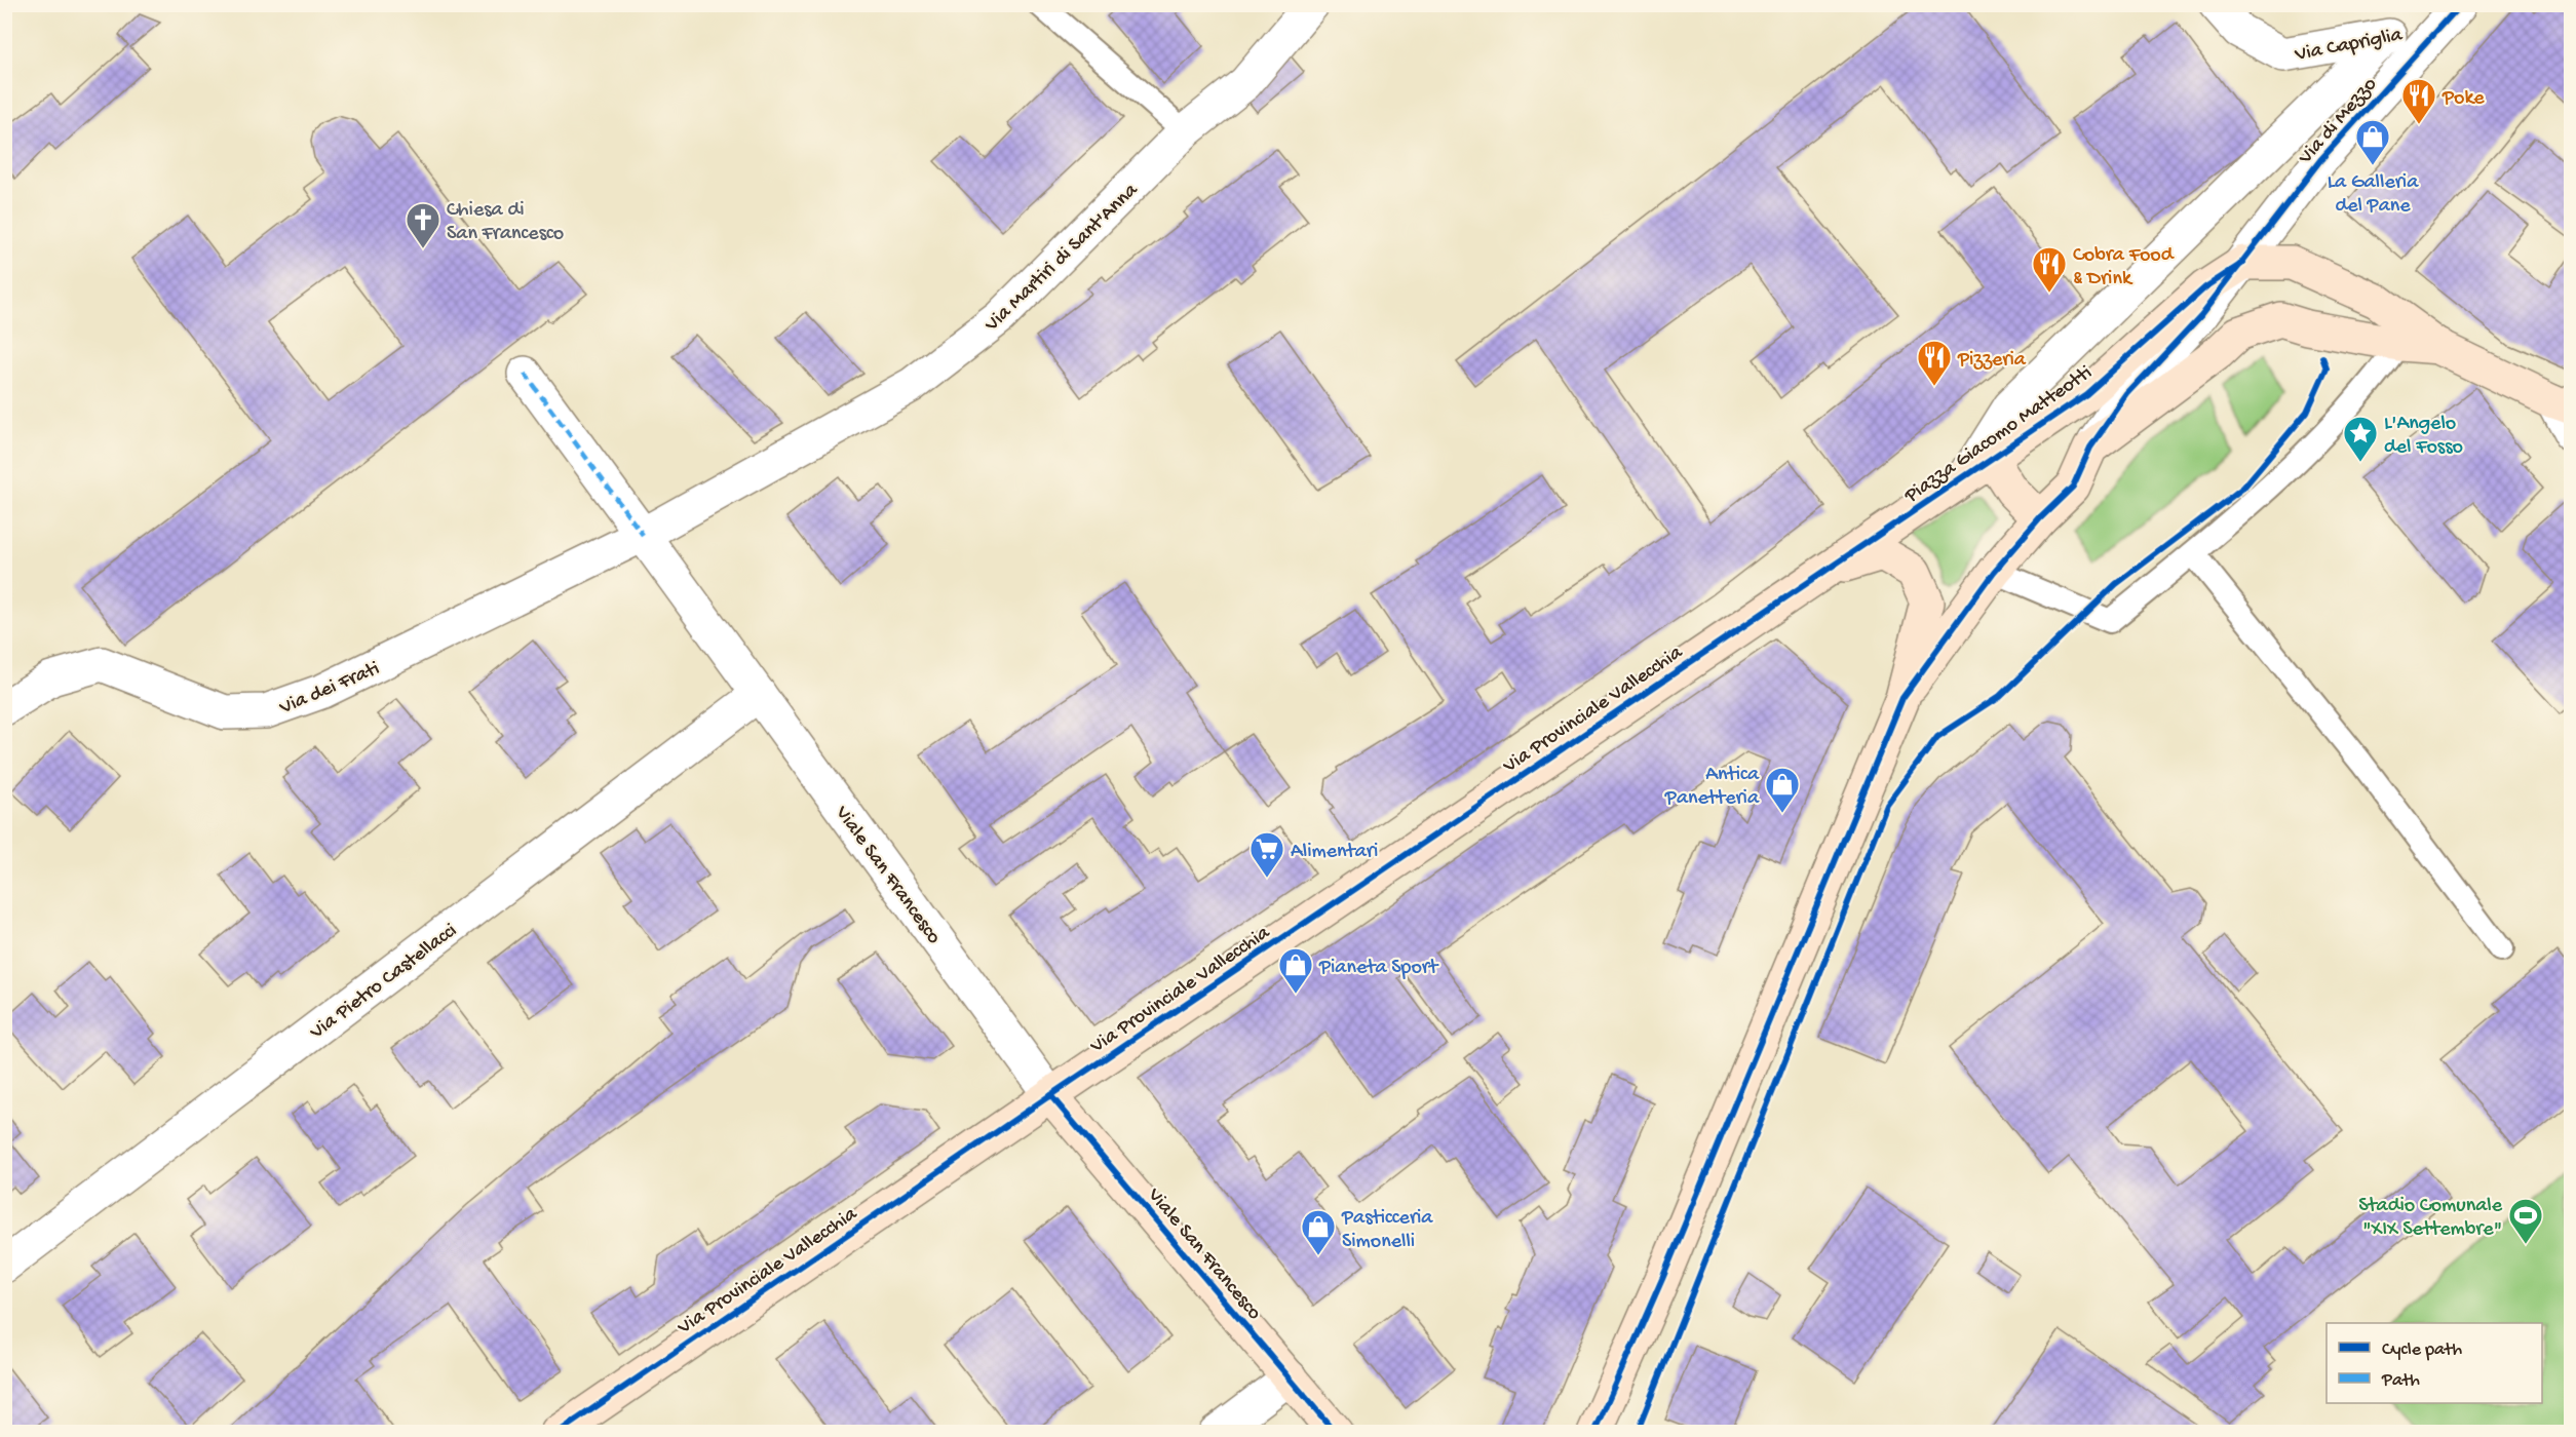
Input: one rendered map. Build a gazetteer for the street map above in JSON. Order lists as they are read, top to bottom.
{
  "streets": {
    "main road": ["Piazza Giacomo Matteotti", "Via Provinciale Vallecchia", "Viale San Francesco"],
    "street": [
      "Via Capriglia",
      "Via di Mezzo",
      "Via Martiri di Sant'Anna",
      "Via dei Frati",
      "Via Pietro Castellacci"
    ]
  },
  "crossings": [
    ["Via Capriglia", "Via di Mezzo"],
    ["Via di Mezzo", "Piazza Giacomo Matteotti"],
    ["Via Martiri di Sant'Anna", "Via dei Frati"],
    ["Via Martiri di Sant'Anna", "Viale San Francesco"],
    ["Piazza Giacomo Matteotti", "Via Provinciale Vallecchia"],
    ["Via dei Frati", "Viale San Francesco"],
    ["Via Provinciale Vallecchia", "Viale San Francesco"],
    ["Viale San Francesco", "Via Pietro Castellacci"]
  ],
  "places": {
    "restaurant": ["Poke", "Cobra Food & Drink", "Pizzeria"],
    "shop": [
      "La Galleria del Pane",
      "Antica Panetteria",
      "Pianeta Sport",
      "Pasticceria Simonelli"
    ],
    "church": ["Chiesa di San Francesco"],
    "place": ["L'Angelo del Fosso"],
    "supermarket": ["Alimentari"],
    "sports": ["Stadio Comunale \"XIX Settembre\""]
  },
  "legend": ["Cycle path", "Path"]
}
